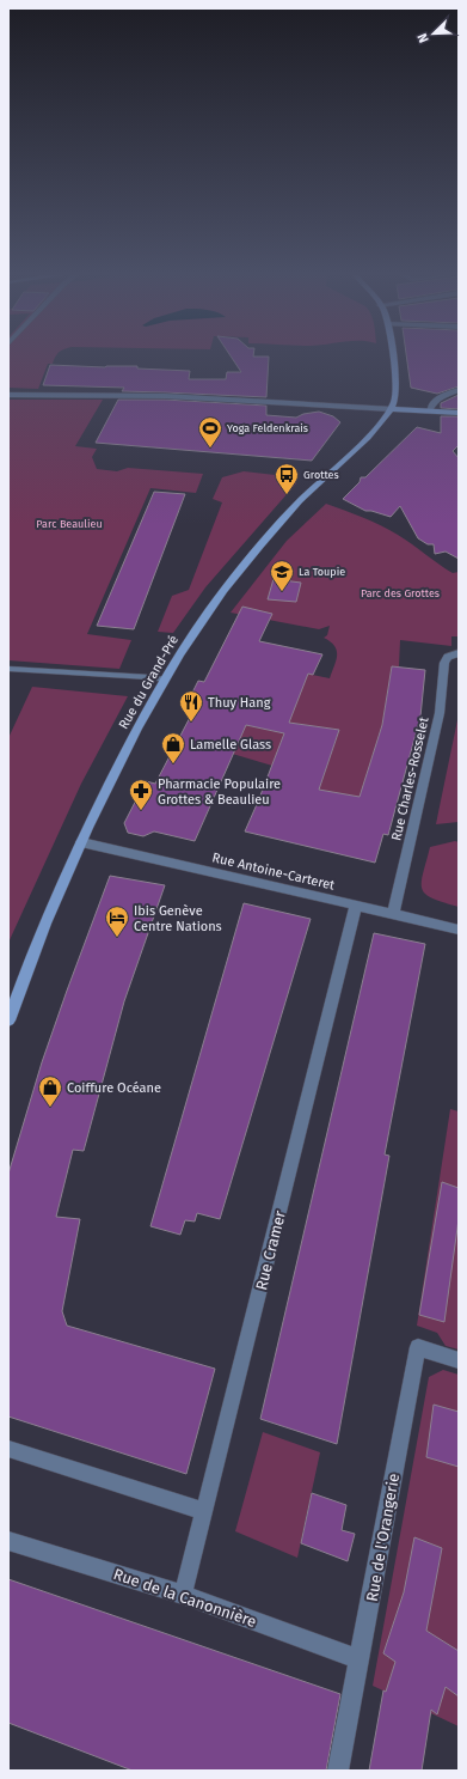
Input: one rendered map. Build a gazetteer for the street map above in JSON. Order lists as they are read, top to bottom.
{
  "streets": {
    "main road": ["Rue du Grand-Pré"],
    "street": [
      "Rue Charles-Rosselet",
      "Rue Antoine-Carteret",
      "Rue Cramer",
      "Rue de l'Orangerie",
      "Rue de la Canonnière"
    ]
  },
  "crossings": [
    ["Rue du Grand-Pré", "Rue Antoine-Carteret"],
    ["Rue Charles-Rosselet", "Rue Antoine-Carteret"],
    ["Rue Antoine-Carteret", "Rue Cramer"],
    ["Rue Cramer", "Rue de la Canonnière"],
    ["Rue de l'Orangerie", "Rue de la Canonnière"]
  ],
  "parks": ["Parc Beaulieu", "Parc des Grottes"],
  "places": {
    "sports": ["Yoga Feldenkrais"],
    "bus stop": ["Grottes"],
    "school or university": ["La Toupie"],
    "restaurant": ["Thuy Hang"],
    "shop": ["Lamelle Glass", "Coiffure Océane"],
    "pharmacy": ["Pharmacie Populaire Grottes & Beaulieu"],
    "hotel": ["Ibis Genève Centre Nations"]
  },
  "north": "bottom left"
}
